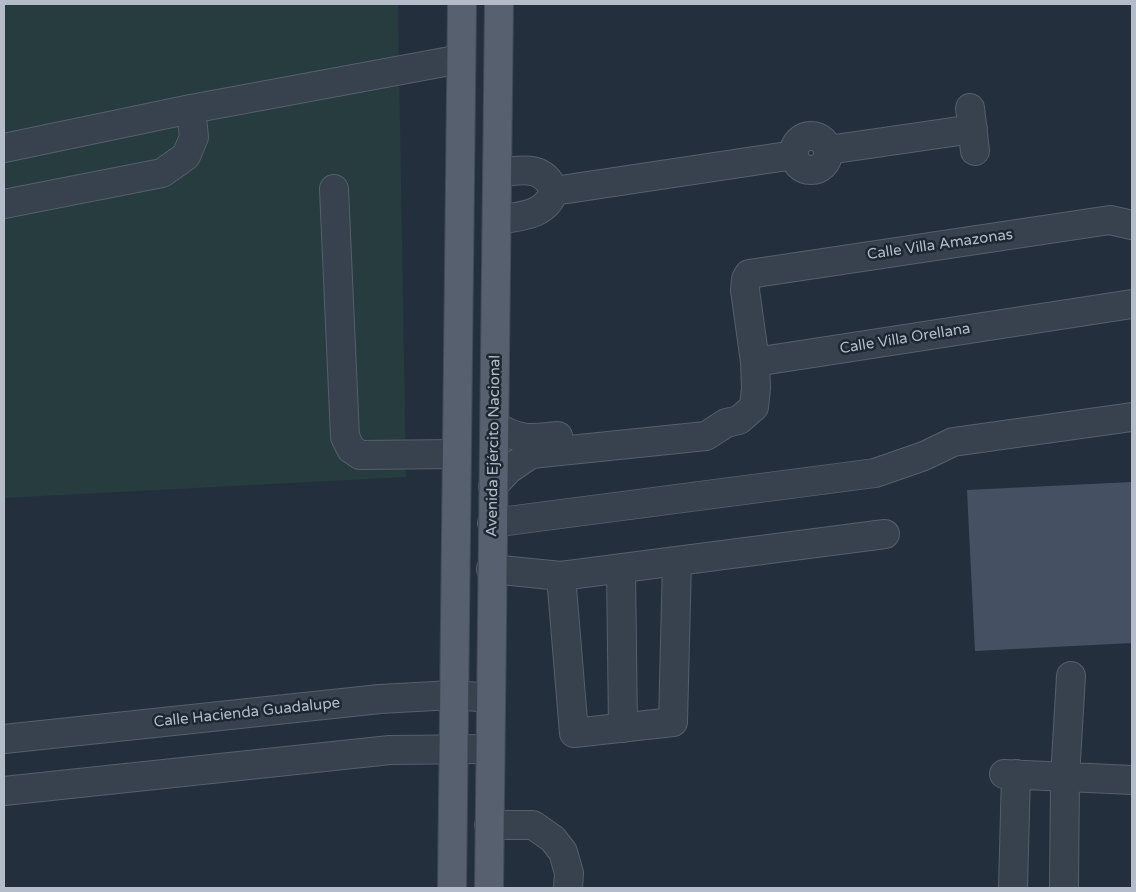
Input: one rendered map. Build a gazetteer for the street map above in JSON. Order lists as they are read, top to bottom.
{
  "streets": {
    "main road": ["Avenida Ejército Nacional"],
    "street": ["Calle Villa Amazonas", "Calle Villa Orellana", "Calle Hacienda Guadalupe"]
  },
  "crossings": [
    ["Calle Villa Amazonas", "Calle Villa Orellana"],
    ["Avenida Ejército Nacional", "Calle Hacienda Guadalupe"]
  ]
}
